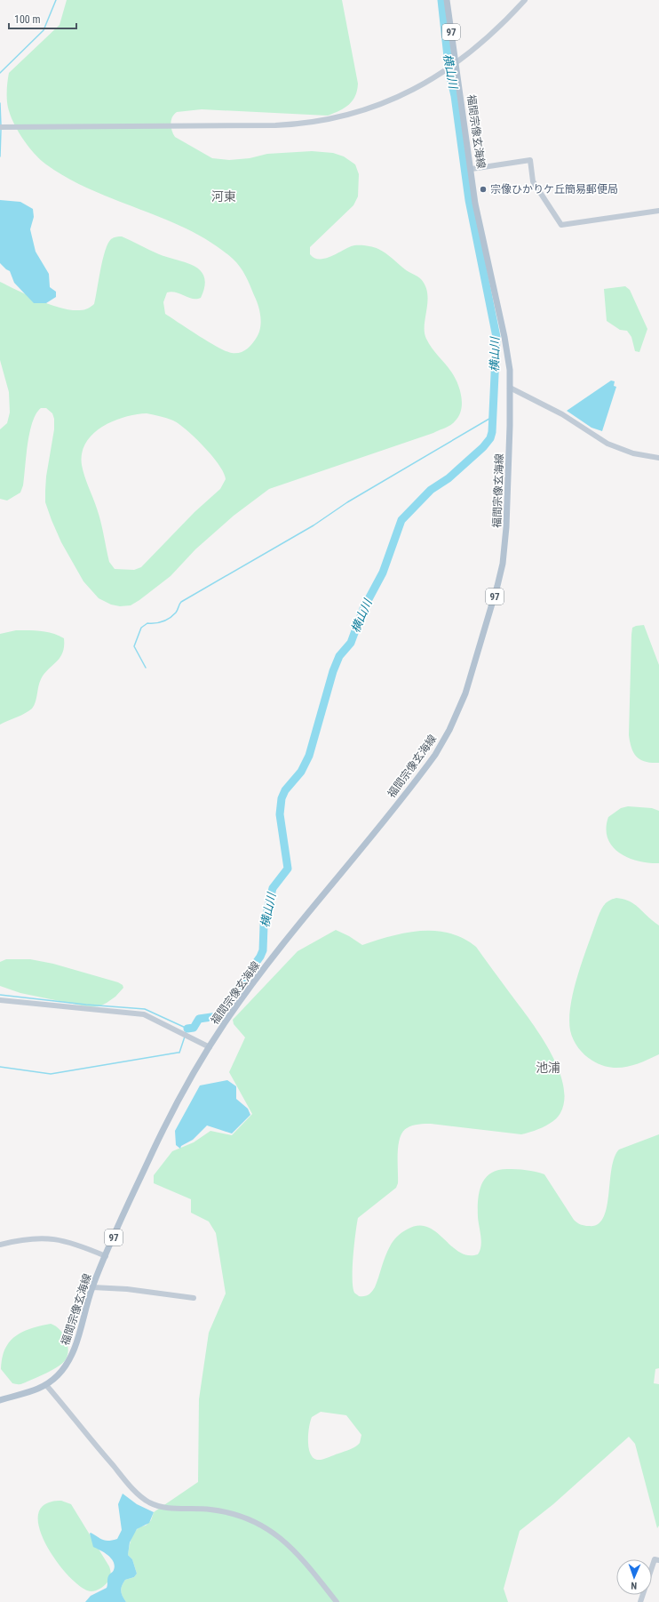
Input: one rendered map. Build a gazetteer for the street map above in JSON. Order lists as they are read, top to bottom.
{
  "streets": {
    "main road": ["97", "福間宗像玄海線"]
  },
  "districts": ["河東", "池浦"],
  "water": ["横山川"],
  "places": ["宗像ひかりケ丘簡易郵便局"],
  "scale_bar": "100 m",
  "north": "bottom"
}
